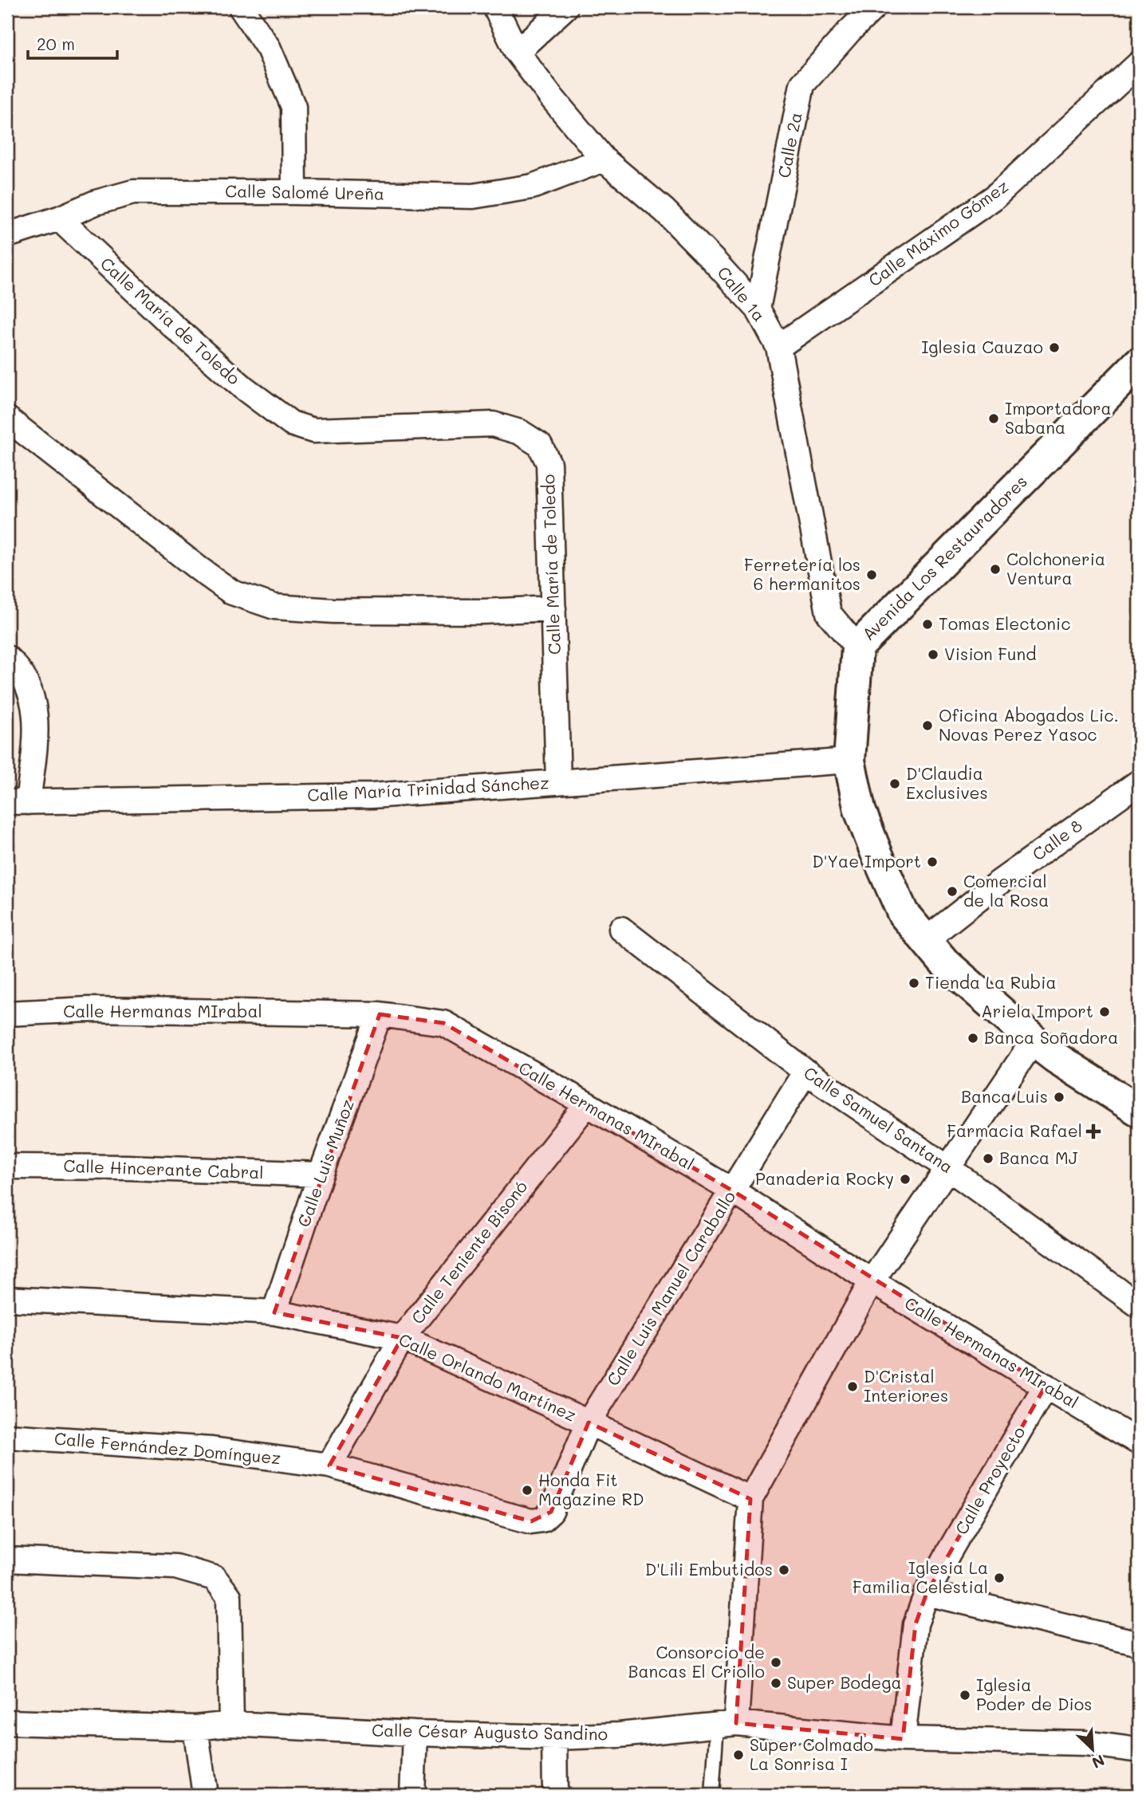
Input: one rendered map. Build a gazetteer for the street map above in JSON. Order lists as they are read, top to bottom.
{
  "streets": {
    "street": [
      "Calle 2a",
      "Calle Salomé Ureña",
      "Calle Máximo Gómez",
      "Calle 1a",
      "Calle María de Toledo",
      "Avenida Los Restauradores",
      "Calle María Trinidad Sánchez",
      "Calle 8",
      "Calle Hermanas MIrabal",
      "Calle Samuel Santana",
      "Calle Luis Muñoz",
      "Calle Hincerante Cabral",
      "Calle Teniente Bisonó",
      "Calle Luis Manuel Caraballo",
      "Calle Orlando Martínez",
      "Calle Fernández Domínguez",
      "Calle Proyecto",
      "Calle César Augusto Sandino"
    ]
  },
  "crossings": [
    ["Calle 2a", "Calle 1a"],
    ["Calle Salomé Ureña", "Calle 1a"],
    ["Calle Salomé Ureña", "Calle María de Toledo"],
    ["Calle Máximo Gómez", "Calle 1a"],
    ["Calle 1a", "Avenida Los Restauradores"],
    ["Calle María de Toledo", "Calle María Trinidad Sánchez"],
    ["Avenida Los Restauradores", "Calle María Trinidad Sánchez"],
    ["Avenida Los Restauradores", "Calle 8"],
    ["Calle Hermanas MIrabal", "Calle Luis Muñoz"],
    ["Calle Hermanas MIrabal", "Calle Teniente Bisonó"],
    ["Calle Hermanas MIrabal", "Calle Luis Manuel Caraballo"],
    ["Calle Hermanas MIrabal", "Calle Proyecto"],
    ["Calle Samuel Santana", "Calle Luis Manuel Caraballo"],
    ["Calle Luis Muñoz", "Calle Hincerante Cabral"],
    ["Calle Luis Muñoz", "Calle Orlando Martínez"],
    ["Calle Teniente Bisonó", "Calle Orlando Martínez"],
    ["Calle Teniente Bisonó", "Calle Fernández Domínguez"],
    ["Calle Luis Manuel Caraballo", "Calle Orlando Martínez"],
    ["Calle Luis Manuel Caraballo", "Calle Fernández Domínguez"],
    ["Calle Proyecto", "Calle César Augusto Sandino"]
  ],
  "places": {
    "other": [
      "Iglesia Cauzao",
      "Importadora Sabana",
      "Colchoneria Ventura",
      "Ferretería los 6 hermanitos",
      "Tomas Electonic",
      "Vision Fund",
      "Oficina Abogados Lic. Novas Perez Yasoc",
      "D'Claudia Exclusives",
      "D'Yae Import",
      "Comercial de la Rosa",
      "Tienda La Rubia",
      "Ariela Import",
      "Banca Soñadora",
      "Banca Luis",
      "Banca MJ",
      "Panaderia Rocky",
      "D'Cristal Interiores",
      "Honda Fit Magazine RD",
      "D'Lili Embutidos",
      "Iglesia La Familia Celestial",
      "Consorcio de Bancas El Criollo",
      "Super Bodega",
      "Iglesia Poder de Dios",
      "Super Colmado La Sonrisa I"
    ],
    "health": ["Farmacia Rafael"]
  },
  "scale_bar": "20 m",
  "north": "bottom right"
}
